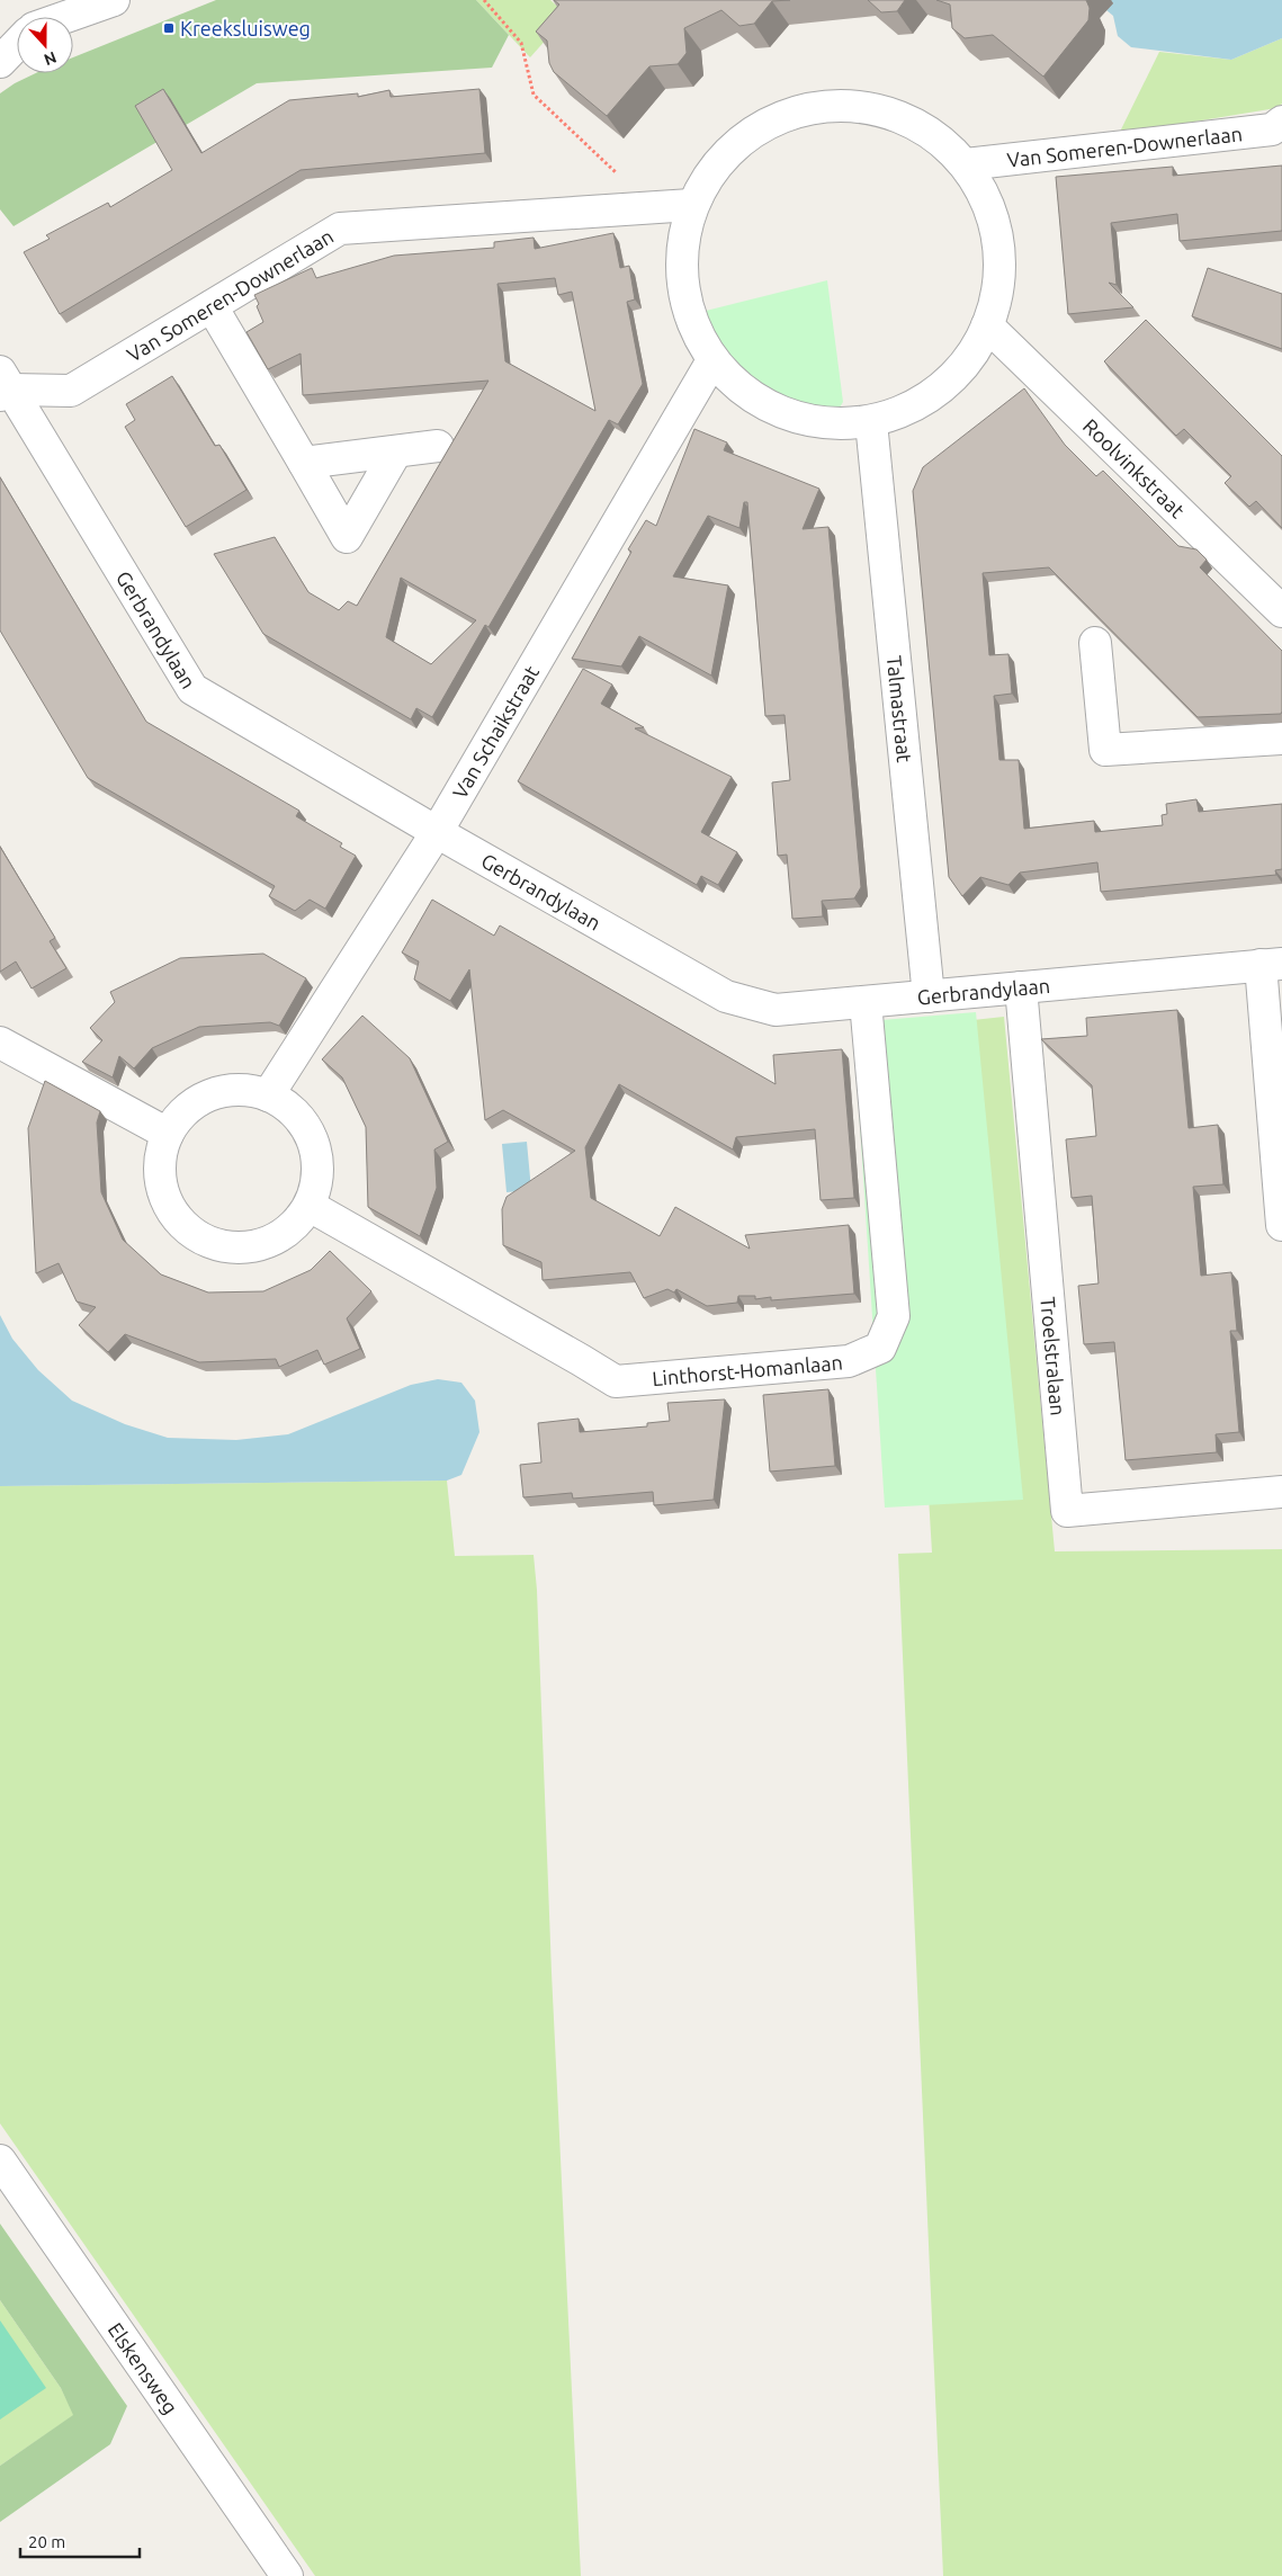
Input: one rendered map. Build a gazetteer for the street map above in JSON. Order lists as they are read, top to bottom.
{
  "streets": {
    "street": [
      "Van Someren-Downerlaan",
      "Roolvinkstraat",
      "Gerbrandylaan",
      "Talmastraat",
      "Van Schaikstraat",
      "Troelstralaan",
      "Linthorst-Homanlaan",
      "Elskensweg"
    ]
  },
  "crossings": [
    ["Van Someren-Downerlaan", "Gerbrandylaan"],
    ["Gerbrandylaan", "Talmastraat"],
    ["Gerbrandylaan", "Van Schaikstraat"],
    ["Gerbrandylaan", "Troelstralaan"],
    ["Gerbrandylaan", "Linthorst-Homanlaan"],
    ["Van Schaikstraat", "Linthorst-Homanlaan"]
  ],
  "places": {
    "transit": ["Kreeksluisweg"]
  },
  "scale_bar": "20 m",
  "north": "bottom"
}
